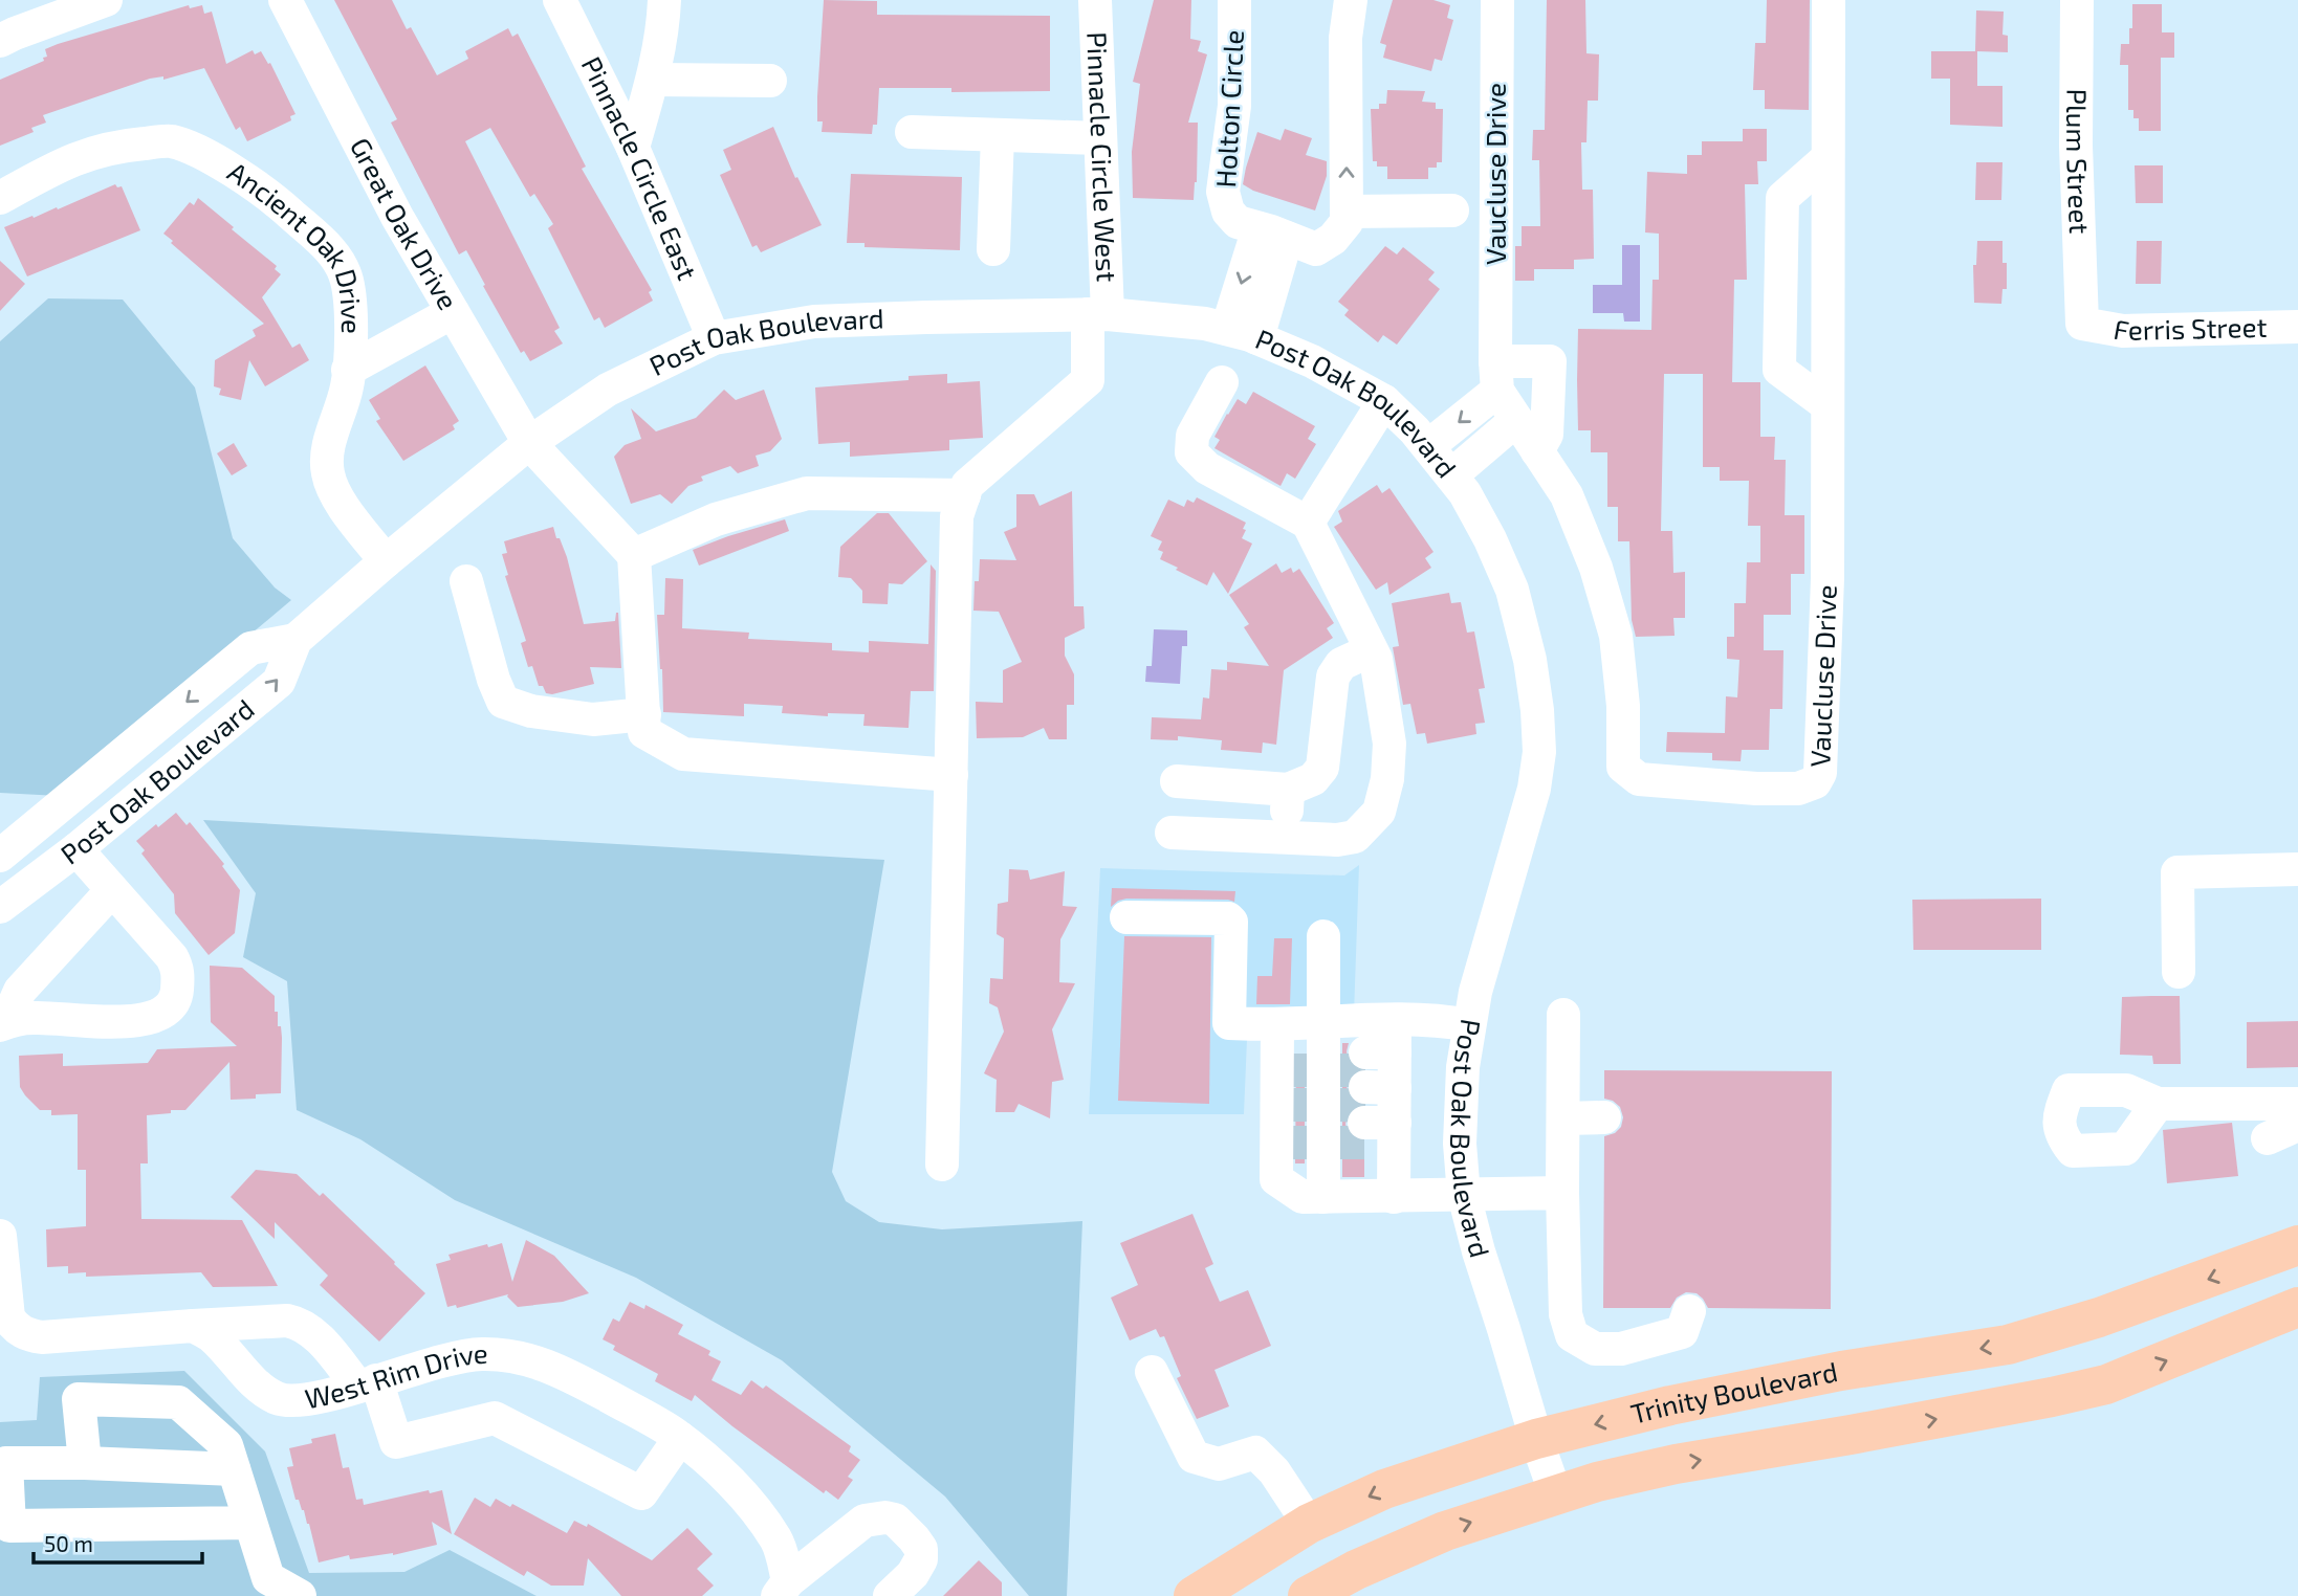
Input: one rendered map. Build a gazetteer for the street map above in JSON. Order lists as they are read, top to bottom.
{
  "streets": {
    "main road": ["Trinity Boulevard"],
    "street": [
      "Holton Circle",
      "Pinnacle Circle West",
      "Plum Street",
      "Pinnacle Circle East",
      "Vaucluse Drive",
      "Great Oak Drive",
      "Ancient Oak Drive",
      "Ferris Street",
      "Post Oak Boulevard",
      "West Rim Drive"
    ]
  },
  "crossings": [
    ["Pinnacle Circle West", "Post Oak Boulevard"],
    ["Plum Street", "Ferris Street"],
    ["Pinnacle Circle East", "Post Oak Boulevard"],
    ["Great Oak Drive", "Post Oak Boulevard"],
    ["Ancient Oak Drive", "Post Oak Boulevard"],
    ["Post Oak Boulevard", "Trinity Boulevard"]
  ],
  "scale_bar": "50 m"
}
